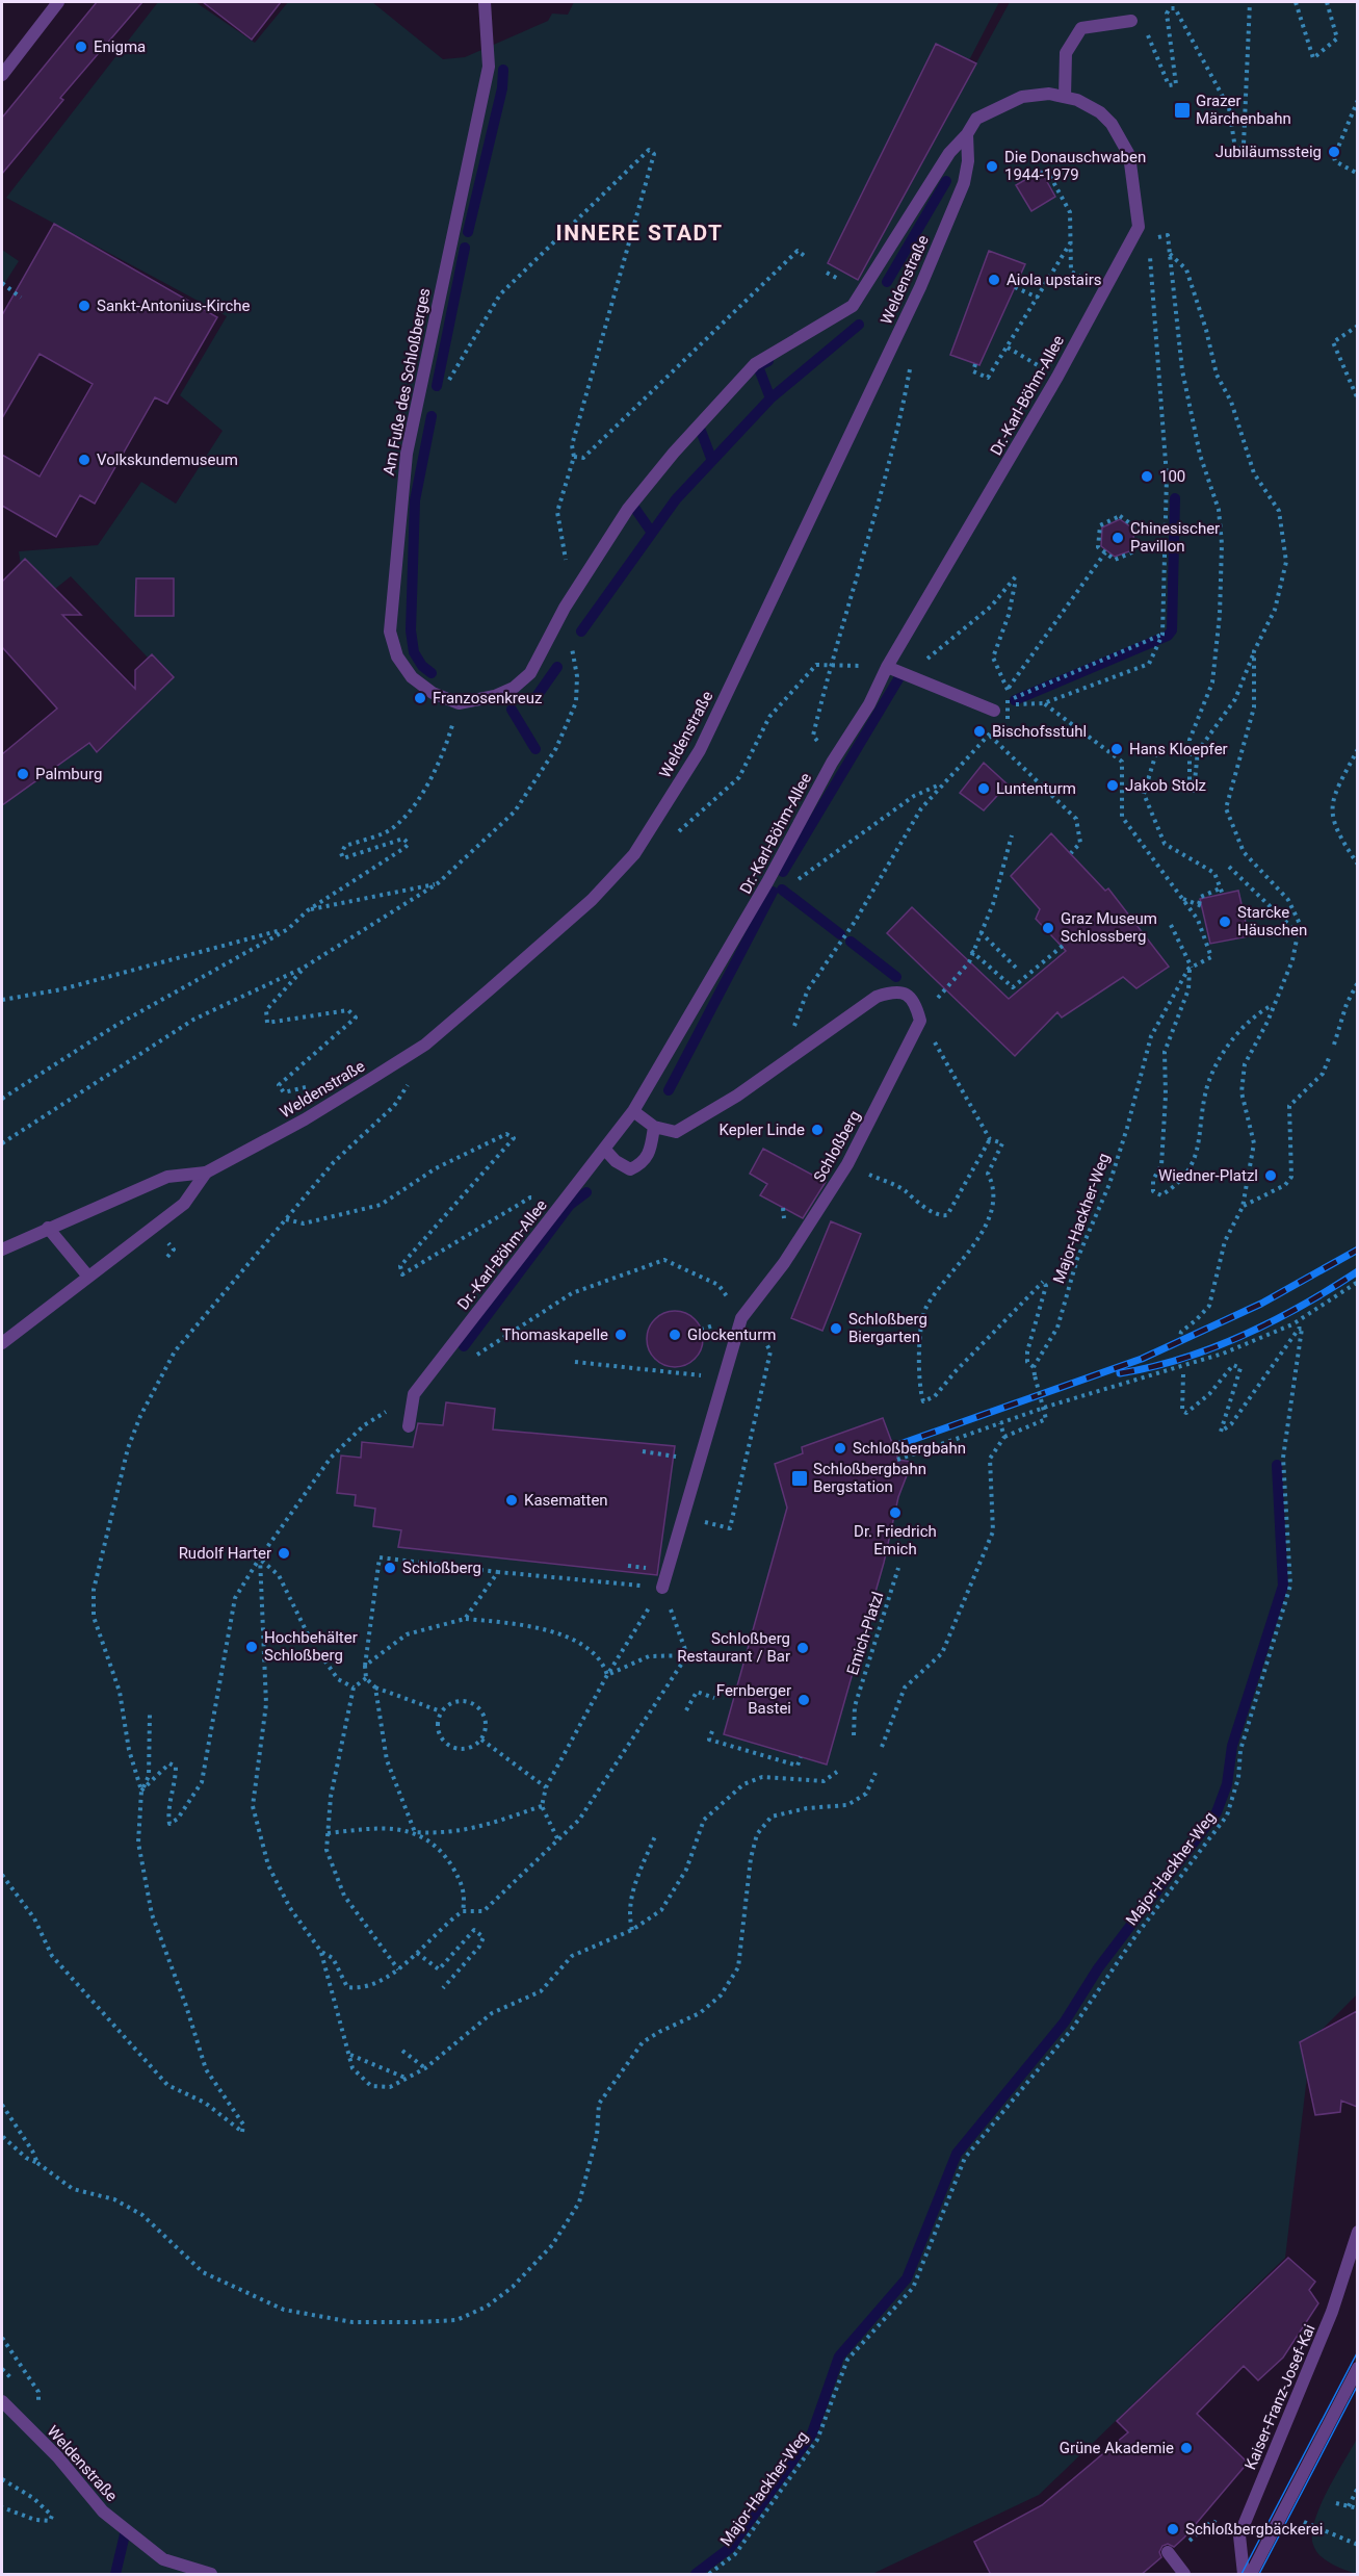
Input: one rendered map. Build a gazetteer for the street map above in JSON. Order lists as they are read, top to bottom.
{
  "streets": {
    "street": [
      "Weldenstraße",
      "Am Fuße des Schloßberges",
      "Dr.-Karl-Böhm-Allee",
      "Schloßberg",
      "Kaiser-Franz-Josef-Kai"
    ],
    "path": ["Major-Hackher-Weg", "Emich-Platzl"]
  },
  "districts": ["INNERE STADT"],
  "places": {
    "other": [
      "Enigma",
      "Jubiläumssteig",
      "Die Donauschwaben 1944-1979",
      "Aiola upstairs",
      "Sankt-Antonius-Kirche",
      "Volkskundemuseum",
      "100",
      "Chinesischer Pavillon",
      "Franzosenkreuz",
      "Bischofsstuhl",
      "Hans Kloepfer",
      "Palmburg",
      "Jakob Stolz",
      "Luntenturm",
      "Starcke Häuschen",
      "Graz Museum Schlossberg",
      "Kepler Linde",
      "Wiedner-Platzl",
      "Schloßberg Biergarten",
      "Thomaskapelle",
      "Glockenturm",
      "Schloßbergbahn",
      "Kasematten",
      "Dr. Friedrich Emich",
      "Rudolf Harter",
      "Schloßberg",
      "Hochbehälter Schloßberg",
      "Schloßberg Restaurant / Bar",
      "Fernberger Bastei",
      "Grüne Akademie",
      "Schloßbergbäckerei"
    ],
    "transit": ["Grazer Märchenbahn", "Schloßbergbahn Bergstation"]
  }
}
